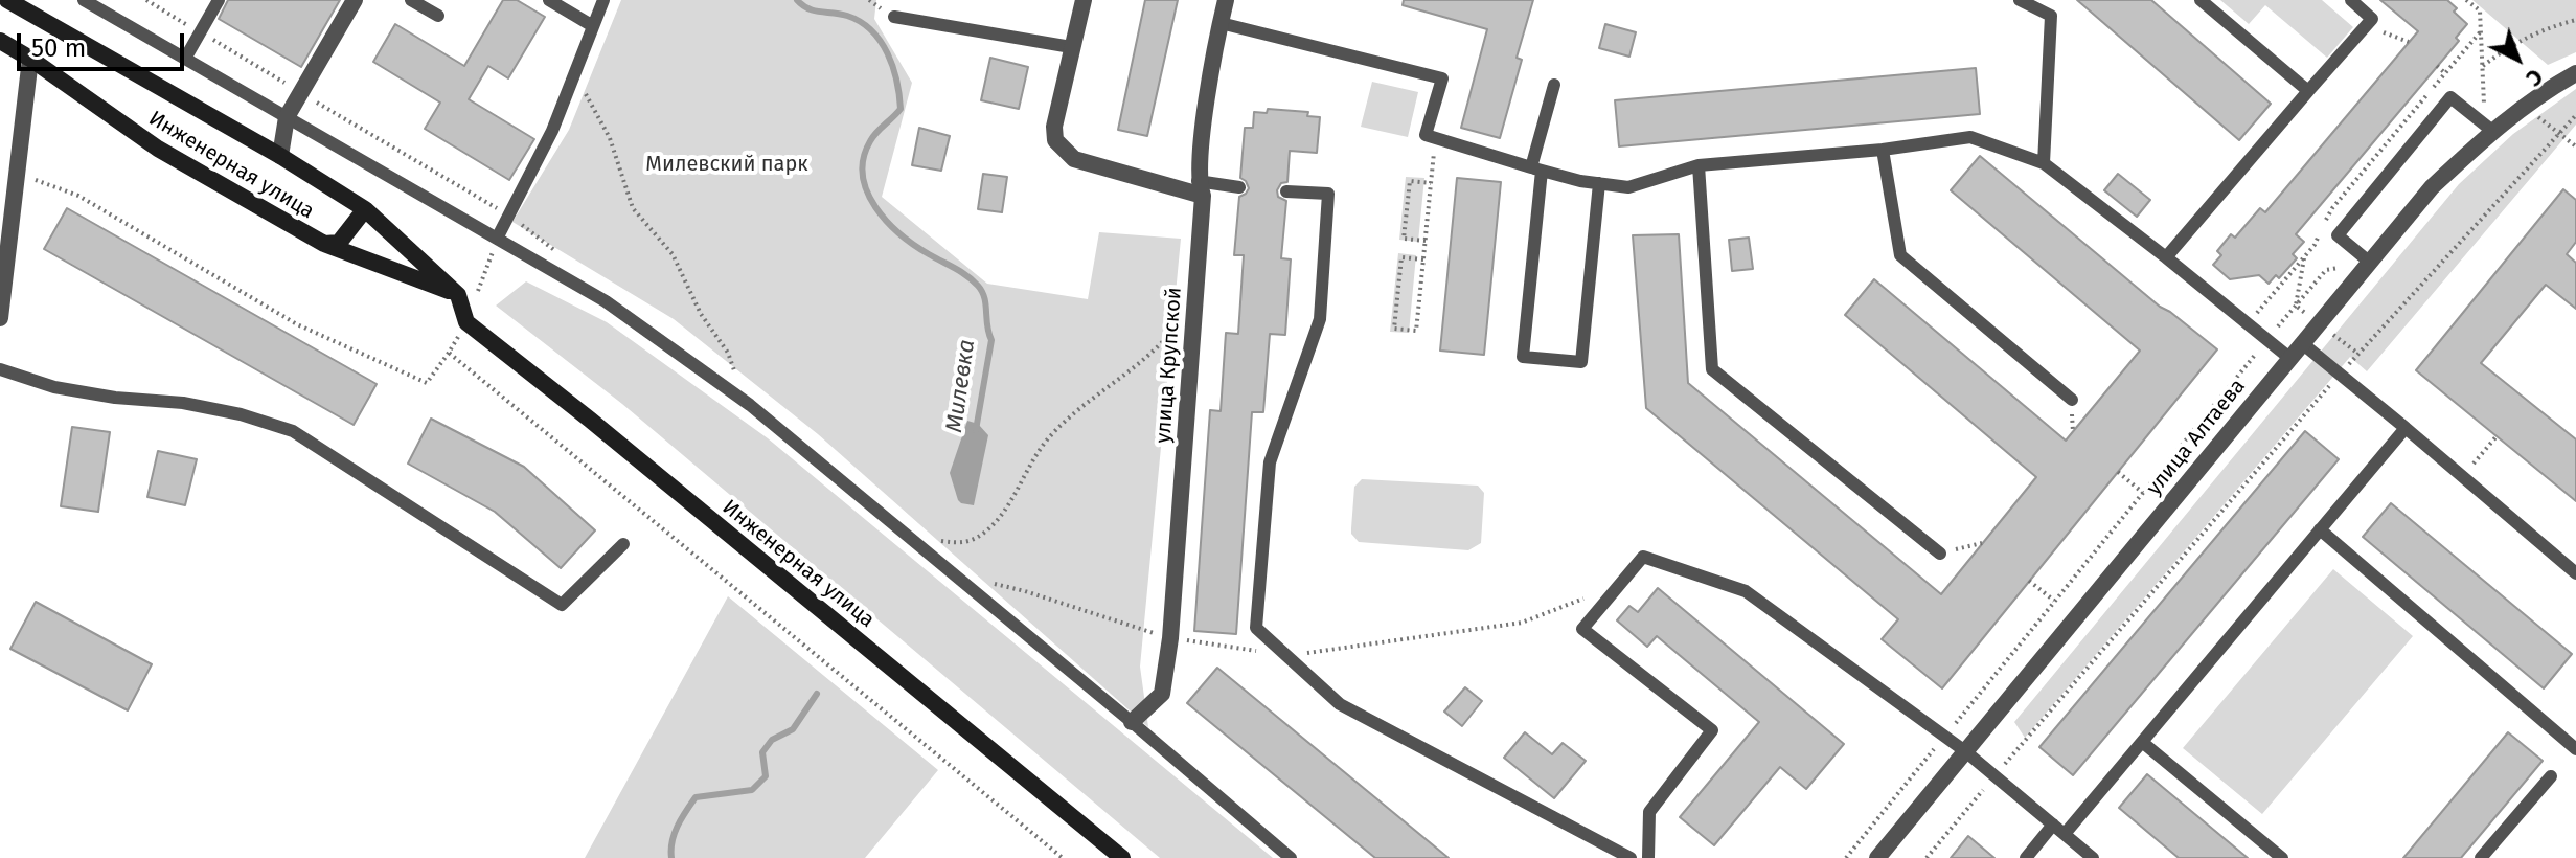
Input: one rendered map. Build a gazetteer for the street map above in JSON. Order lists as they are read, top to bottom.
{
  "streets": {
    "main road": ["Инженерная улица"],
    "street": ["улица Крупской", "улица Алтаева"]
  },
  "water": ["Милевка"],
  "parks": ["Милевский парк"],
  "scale_bar": "50 m",
  "north": "bottom right"
}
